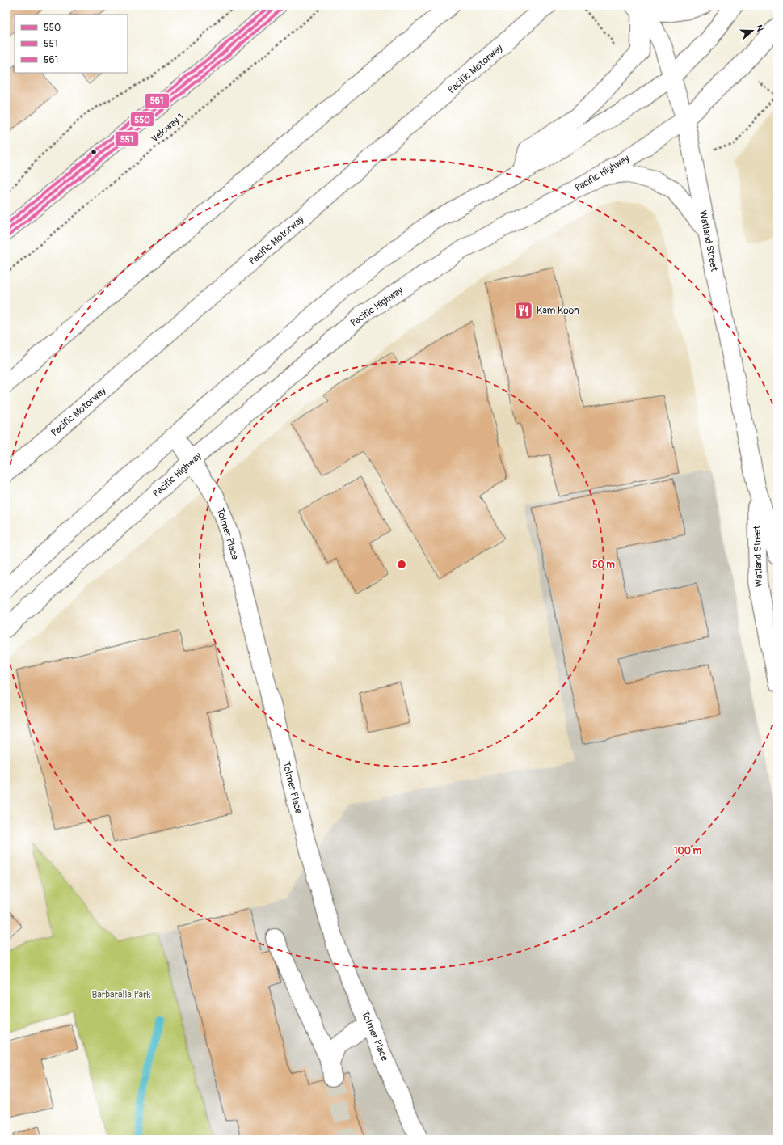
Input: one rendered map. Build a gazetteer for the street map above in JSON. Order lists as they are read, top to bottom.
{
  "streets": {
    "main road": [
      "Pacific Motorway",
      "Pacific Highway",
      "Watland Street",
      "Tolmer Place"
    ],
    "path": ["Veloway 1"]
  },
  "crossings": [
    ["Pacific Highway", "Watland Street"],
    ["Pacific Highway", "Tolmer Place"]
  ],
  "parks": ["Barbaralla Park"],
  "places": {
    "restaurant": ["Kam Koon"]
  },
  "lines": ["transit line 550", "transit line 561", "transit line 551"],
  "legend": ["550", "551", "561"],
  "north": "right",
  "rings": ["50 m", "100 m"]
}
